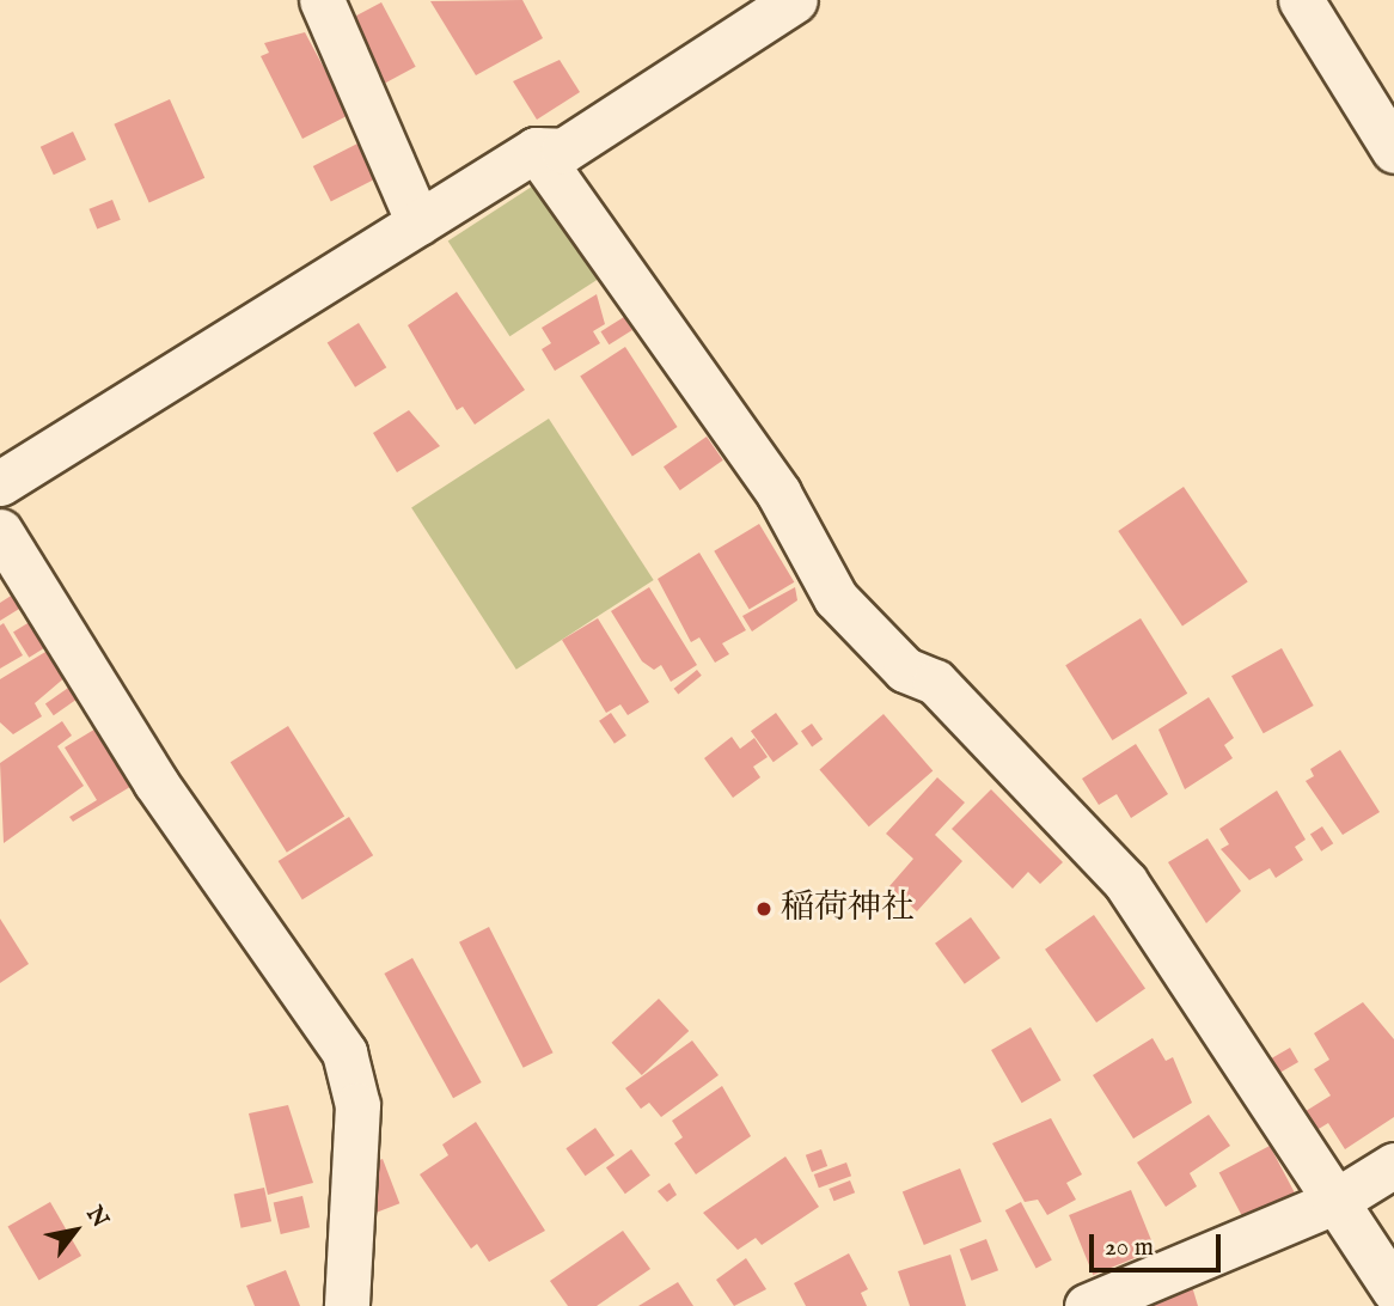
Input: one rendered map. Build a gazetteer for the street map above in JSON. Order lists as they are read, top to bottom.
{
  "places": ["稲荷神社"],
  "scale_bar": "20 m",
  "north": "top right"
}
